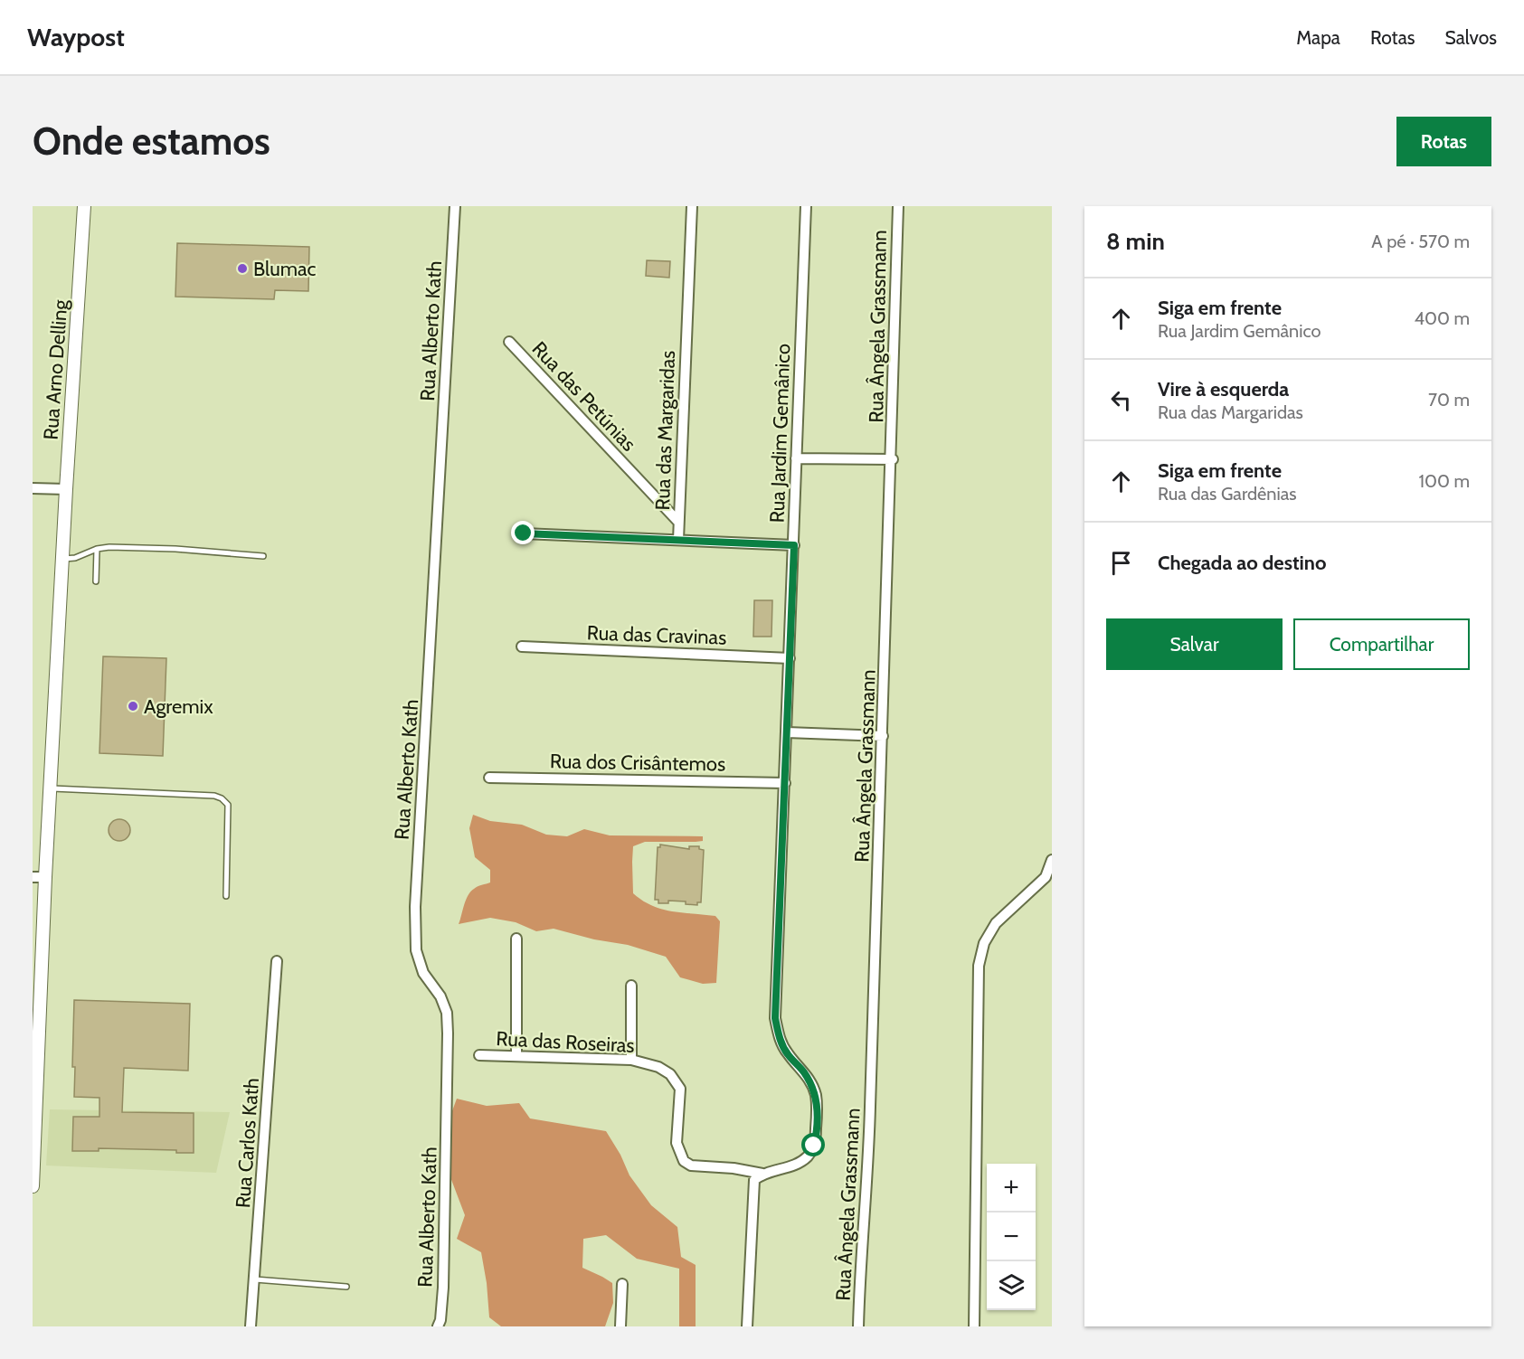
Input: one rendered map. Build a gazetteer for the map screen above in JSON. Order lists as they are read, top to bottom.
{
  "streets": {
    "street": [
      "Rua Ângela Grassmann",
      "Rua Alberto Kath",
      "Rua Arno Delling",
      "Rua das Petúnias",
      "Rua das Margaridas",
      "Rua Jardim Gemânico",
      "Rua das Cravinas",
      "Rua dos Crisântemos",
      "Rua das Roseiras",
      "Rua Carlos Kath"
    ]
  },
  "crossings": [
    ["Rua das Petúnias", "Rua das Margaridas"],
    ["Rua das Margaridas", "Rua Jardim Gemânico"],
    ["Rua Jardim Gemânico", "Rua das Cravinas"],
    ["Rua Jardim Gemânico", "Rua dos Crisântemos"],
    ["Rua Jardim Gemânico", "Rua das Roseiras"]
  ],
  "places": ["Blumac", "Agremix"],
  "page": {
    "header": "Waypost",
    "nav": ["Mapa", "Rotas", "Salvos"],
    "buttons": [
      "Rotas",
      ["Salvar", "Compartilhar"]
    ],
    "title": "Onde estamos",
    "heading": ["8 min", "A pé · 570 m"],
    "list": [
      ["Siga em frente", "Rua Jardim Gemânico", "400 m"],
      ["Vire à esquerda", "Rua das Margaridas", "70 m"],
      ["Siga em frente", "Rua das Gardênias", "100 m"],
      "Chegada ao destino"
    ],
    "map_buttons": ["+", "−"]
  }
}
